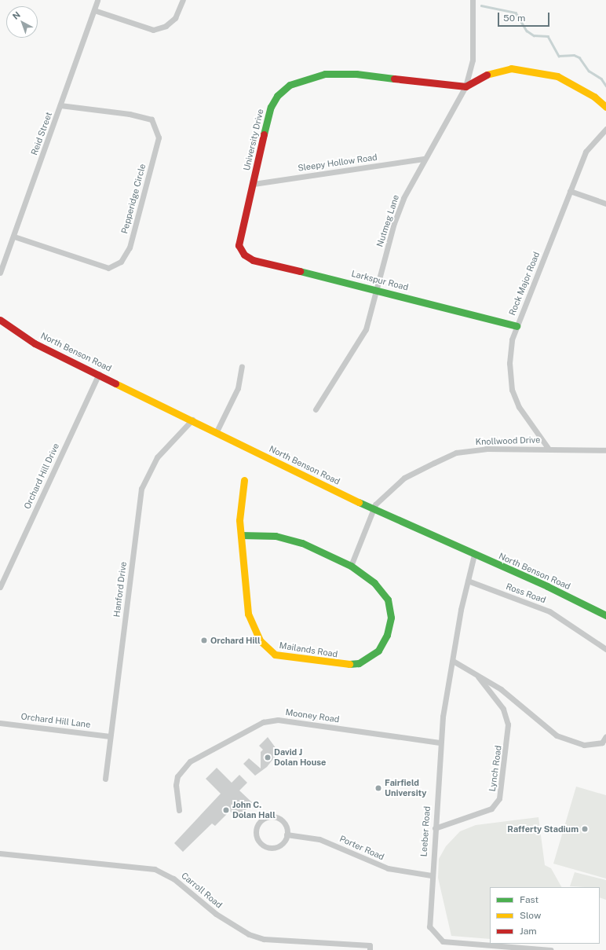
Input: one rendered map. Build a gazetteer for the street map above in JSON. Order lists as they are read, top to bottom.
{
  "streets": {
    "street": [
      "Reid Street",
      "University Drive",
      "Sleepy Hollow Road",
      "Pepperidge Circle",
      "Nutmeg Lane",
      "Larkspur Road",
      "Rock Major Road",
      "North Benson Road",
      "Knollwood Drive",
      "Orchard Hill Drive",
      "Hanford Drive",
      "Ross Road",
      "Mailands Road",
      "Mooney Road",
      "Orchard Hill Lane",
      "Lynch Road",
      "Leeber Road",
      "Porter Road",
      "Carroll Road"
    ]
  },
  "crossings": [
    ["Reid Street", "Pepperidge Circle"],
    ["University Drive", "Sleepy Hollow Road"],
    ["University Drive", "Nutmeg Lane"],
    ["University Drive", "Larkspur Road"],
    ["Sleepy Hollow Road", "Nutmeg Lane"],
    ["Nutmeg Lane", "Larkspur Road"],
    ["Larkspur Road", "Rock Major Road"],
    ["Rock Major Road", "Knollwood Drive"],
    ["North Benson Road", "Knollwood Drive"],
    ["North Benson Road", "Orchard Hill Drive"],
    ["North Benson Road", "Hanford Drive"],
    ["North Benson Road", "Leeber Road"],
    ["Hanford Drive", "Orchard Hill Lane"],
    ["Ross Road", "Leeber Road"],
    ["Mooney Road", "Leeber Road"],
    ["Lynch Road", "Leeber Road"],
    ["Leeber Road", "Porter Road"]
  ],
  "places": [
    "Orchard Hill",
    "David J Dolan House",
    "Fairfield University",
    "John C. Dolan Hall",
    "Rafferty Stadium"
  ],
  "legend": ["Fast", "Slow", "Jam"],
  "scale_bar": "50 m",
  "north": "top left"
}
